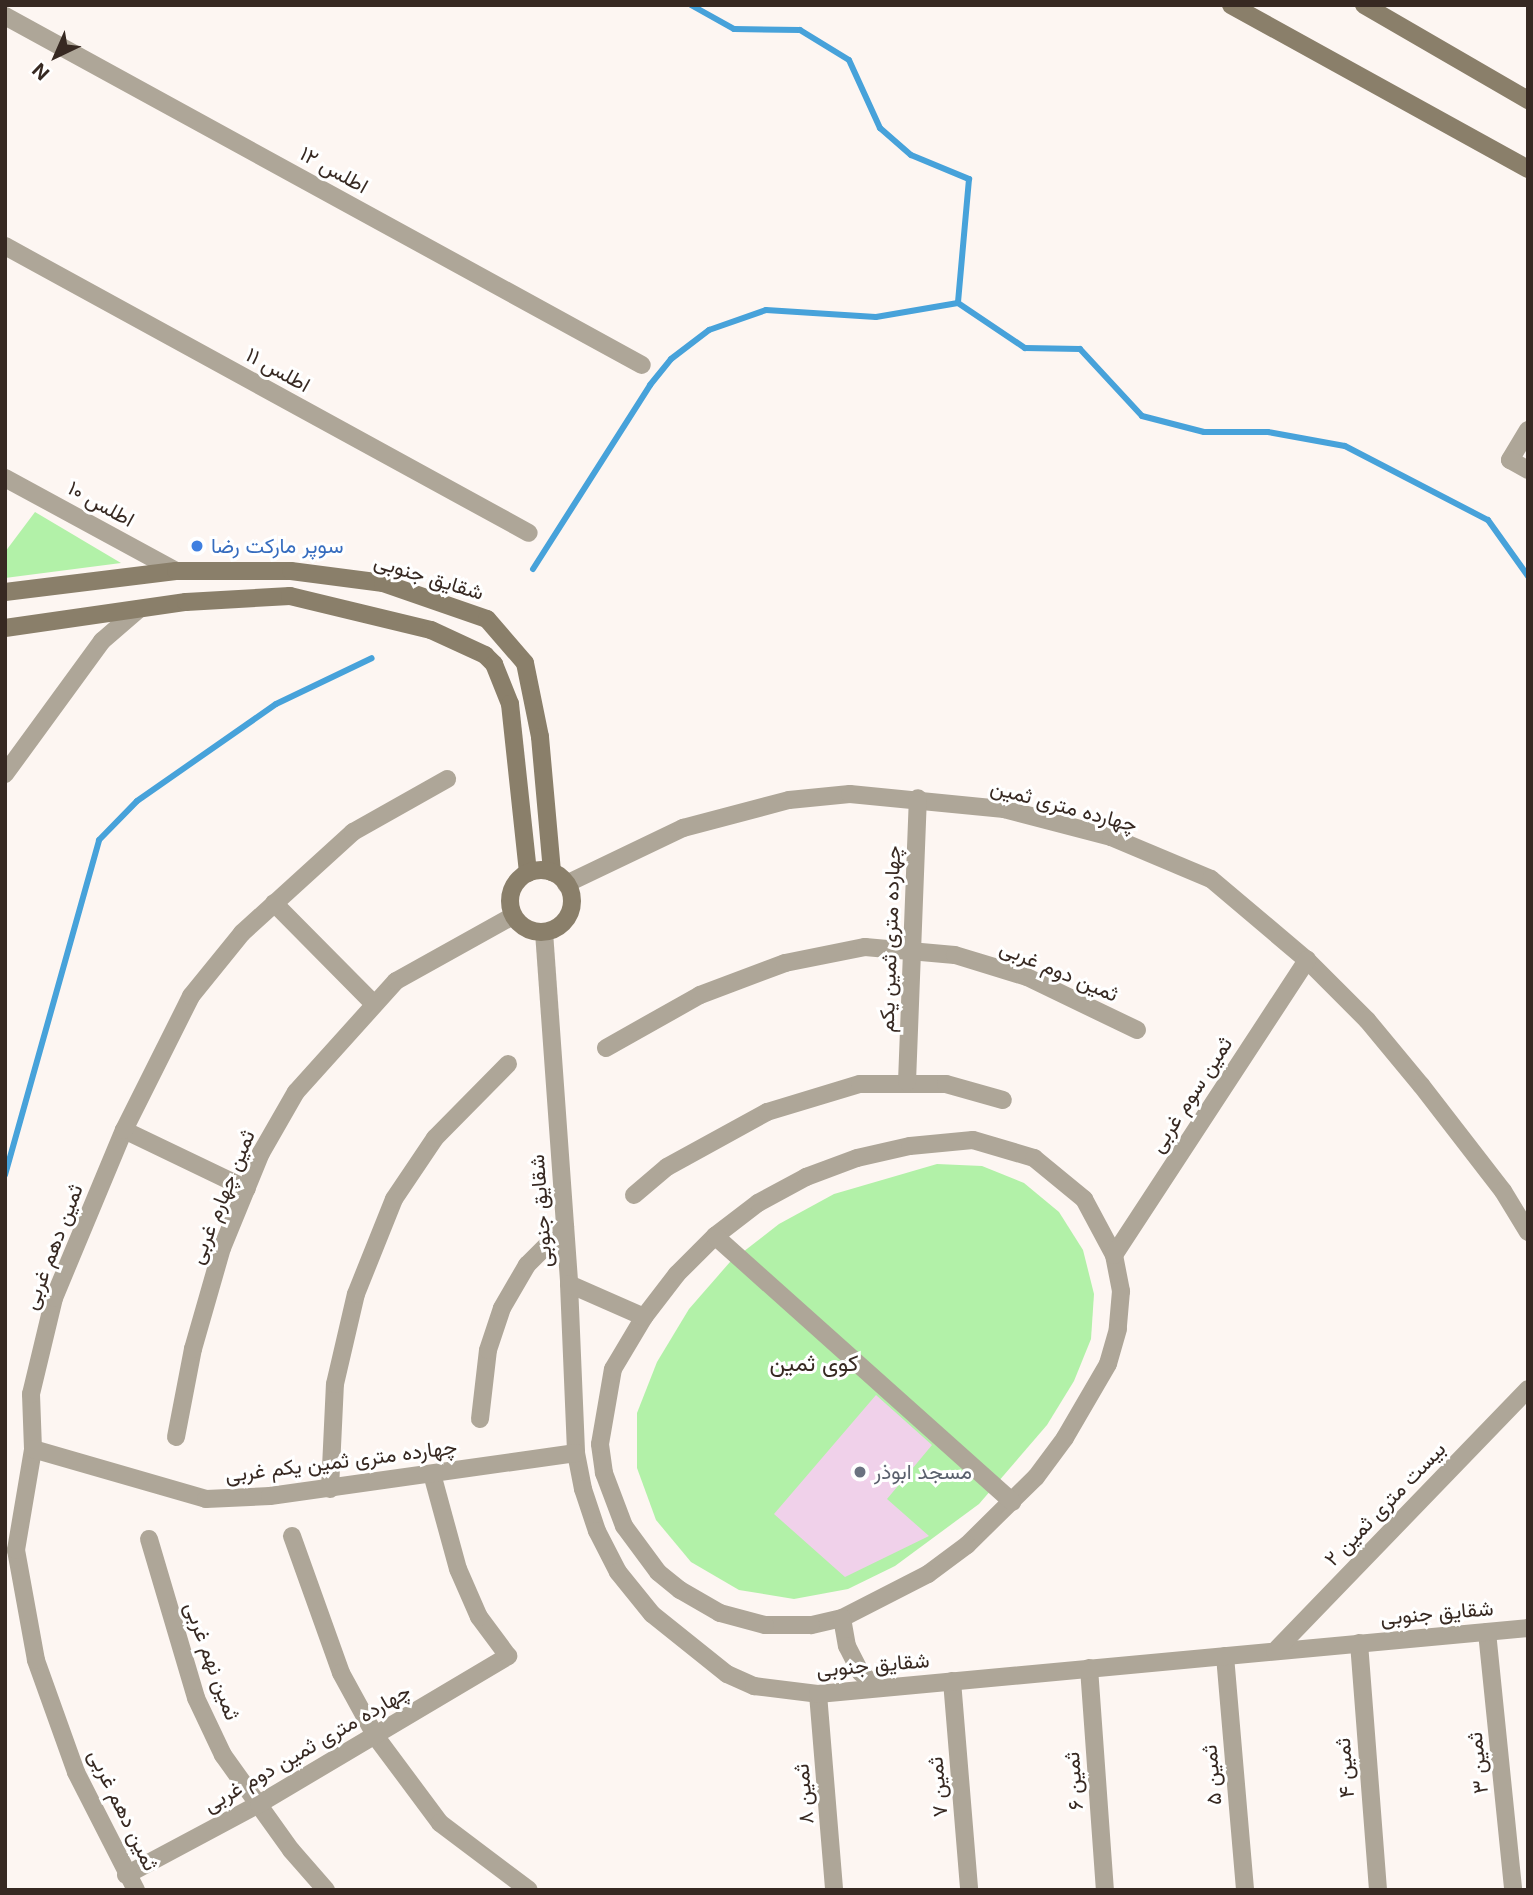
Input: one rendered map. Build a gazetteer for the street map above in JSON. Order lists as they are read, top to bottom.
{
  "streets": {
    "main road": ["شقایق جنوبی"],
    "street": [
      "اطلس ۱۲",
      "اطلس ۱۱",
      "اطلس ۱۰",
      "چهارده متری ثمین",
      "چهارده متری ثمین یکم",
      "ثمین دوم غربی",
      "ثمین سوم غربی",
      "ثمین چهارم غربی",
      "ثمین دهم غربی",
      "چهارده متری ثمین یکم غربی",
      "بیست متری ثمین ۲",
      "ثمین نهم غربی",
      "چهارده متری ثمین دوم غربی",
      "ثمین ۳",
      "ثمین ۴",
      "ثمین ۵",
      "ثمین ۶",
      "ثمین ۷",
      "ثمین ۸"
    ]
  },
  "crossings": [
    ["اطلس ۱۰", "شقایق جنوبی"],
    ["شقایق جنوبی", "چهارده متری ثمین"],
    ["شقایق جنوبی", "ثمین چهارم غربی"],
    ["شقایق جنوبی", "چهارده متری ثمین یکم غربی"],
    ["شقایق جنوبی", "بیست متری ثمین ۲"],
    ["شقایق جنوبی", "ثمین ۳"],
    ["شقایق جنوبی", "ثمین ۴"],
    ["شقایق جنوبی", "ثمین ۵"],
    ["شقایق جنوبی", "ثمین ۶"],
    ["شقایق جنوبی", "ثمین ۷"],
    ["شقایق جنوبی", "ثمین ۸"],
    ["چهارده متری ثمین", "چهارده متری ثمین یکم"],
    ["چهارده متری ثمین", "ثمین سوم غربی"],
    ["چهارده متری ثمین", "ثمین چهارم غربی"],
    ["چهارده متری ثمین یکم", "ثمین دوم غربی"],
    ["ثمین دهم غربی", "چهارده متری ثمین یکم غربی"],
    ["ثمین دهم غربی", "چهارده متری ثمین دوم غربی"],
    ["چهارده متری ثمین یکم غربی", "چهارده متری ثمین دوم غربی"],
    ["ثمین نهم غربی", "چهارده متری ثمین دوم غربی"]
  ],
  "districts": ["کوی ثمین"],
  "places": ["سوپر مارکت رضا", "مسجد ابوذر"],
  "north": "bottom left"
}
